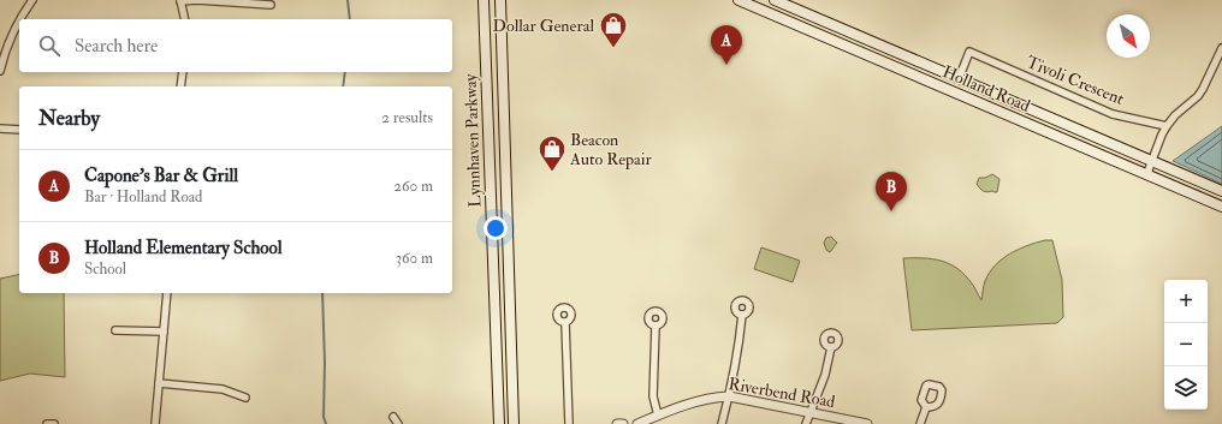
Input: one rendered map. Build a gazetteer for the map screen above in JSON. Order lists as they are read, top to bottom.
{
  "streets": {
    "main road": ["Holland Road", "Lynnhaven Parkway"],
    "street": ["Tivoli Crescent", "Riverbend Road"]
  },
  "crossings": [
    ["Tivoli Crescent", "Holland Road"]
  ],
  "places": {
    "shop": ["Dollar General", "Beacon Auto Repair"]
  },
  "north": "bottom right",
  "page": {
    "search": "Search here",
    "pins": ["A", "B"],
    "heading": ["Nearby", "2 results"],
    "list": [
      {
        "mark": "A",
        "name": "Capone’s Bar & Grill",
        "note": "Bar · Holland Road",
        "value": "260 m"
      },
      {
        "mark": "B",
        "name": "Holland Elementary School",
        "note": "School",
        "value": "360 m"
      }
    ],
    "map_buttons": ["+", "−"]
  }
}
